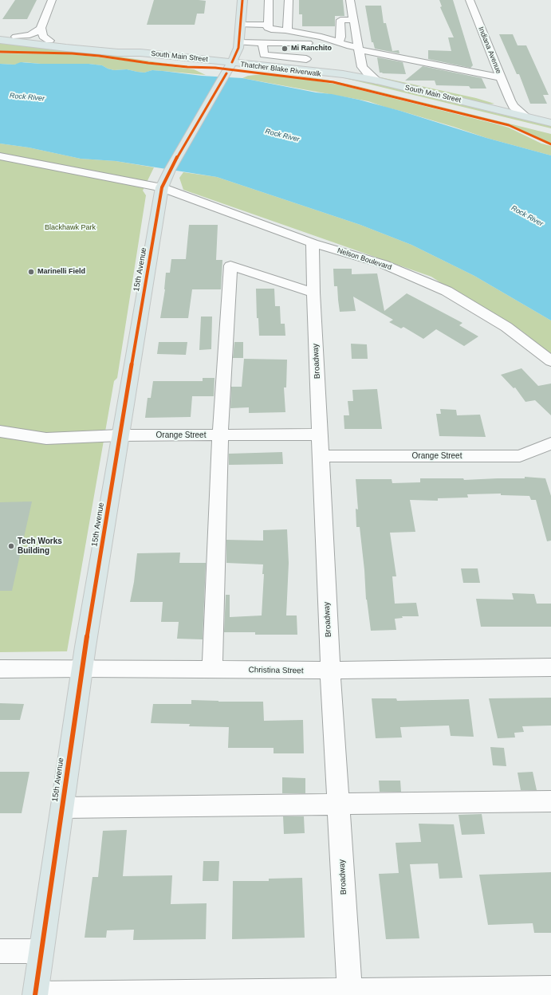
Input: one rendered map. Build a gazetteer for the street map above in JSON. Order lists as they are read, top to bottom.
{
  "streets": {
    "main road": ["South Main Street", "15th Avenue"],
    "street": [
      "Indiana Avenue",
      "Nelson Boulevard",
      "Broadway",
      "Orange Street",
      "Christina Street"
    ],
    "cycle path": ["Thatcher Blake Riverwalk"]
  },
  "crossings": [
    ["Indiana Avenue", "South Main Street"],
    ["South Main Street", "15th Avenue"],
    ["Nelson Boulevard", "15th Avenue"],
    ["Nelson Boulevard", "Broadway"],
    ["15th Avenue", "Orange Street"],
    ["15th Avenue", "Christina Street"],
    ["Broadway", "Orange Street"],
    ["Broadway", "Christina Street"]
  ],
  "water": ["Rock River"],
  "parks": ["Blackhawk Park"],
  "places": ["Mi Ranchito", "Marinelli Field", "Tech Works Building"]
}
